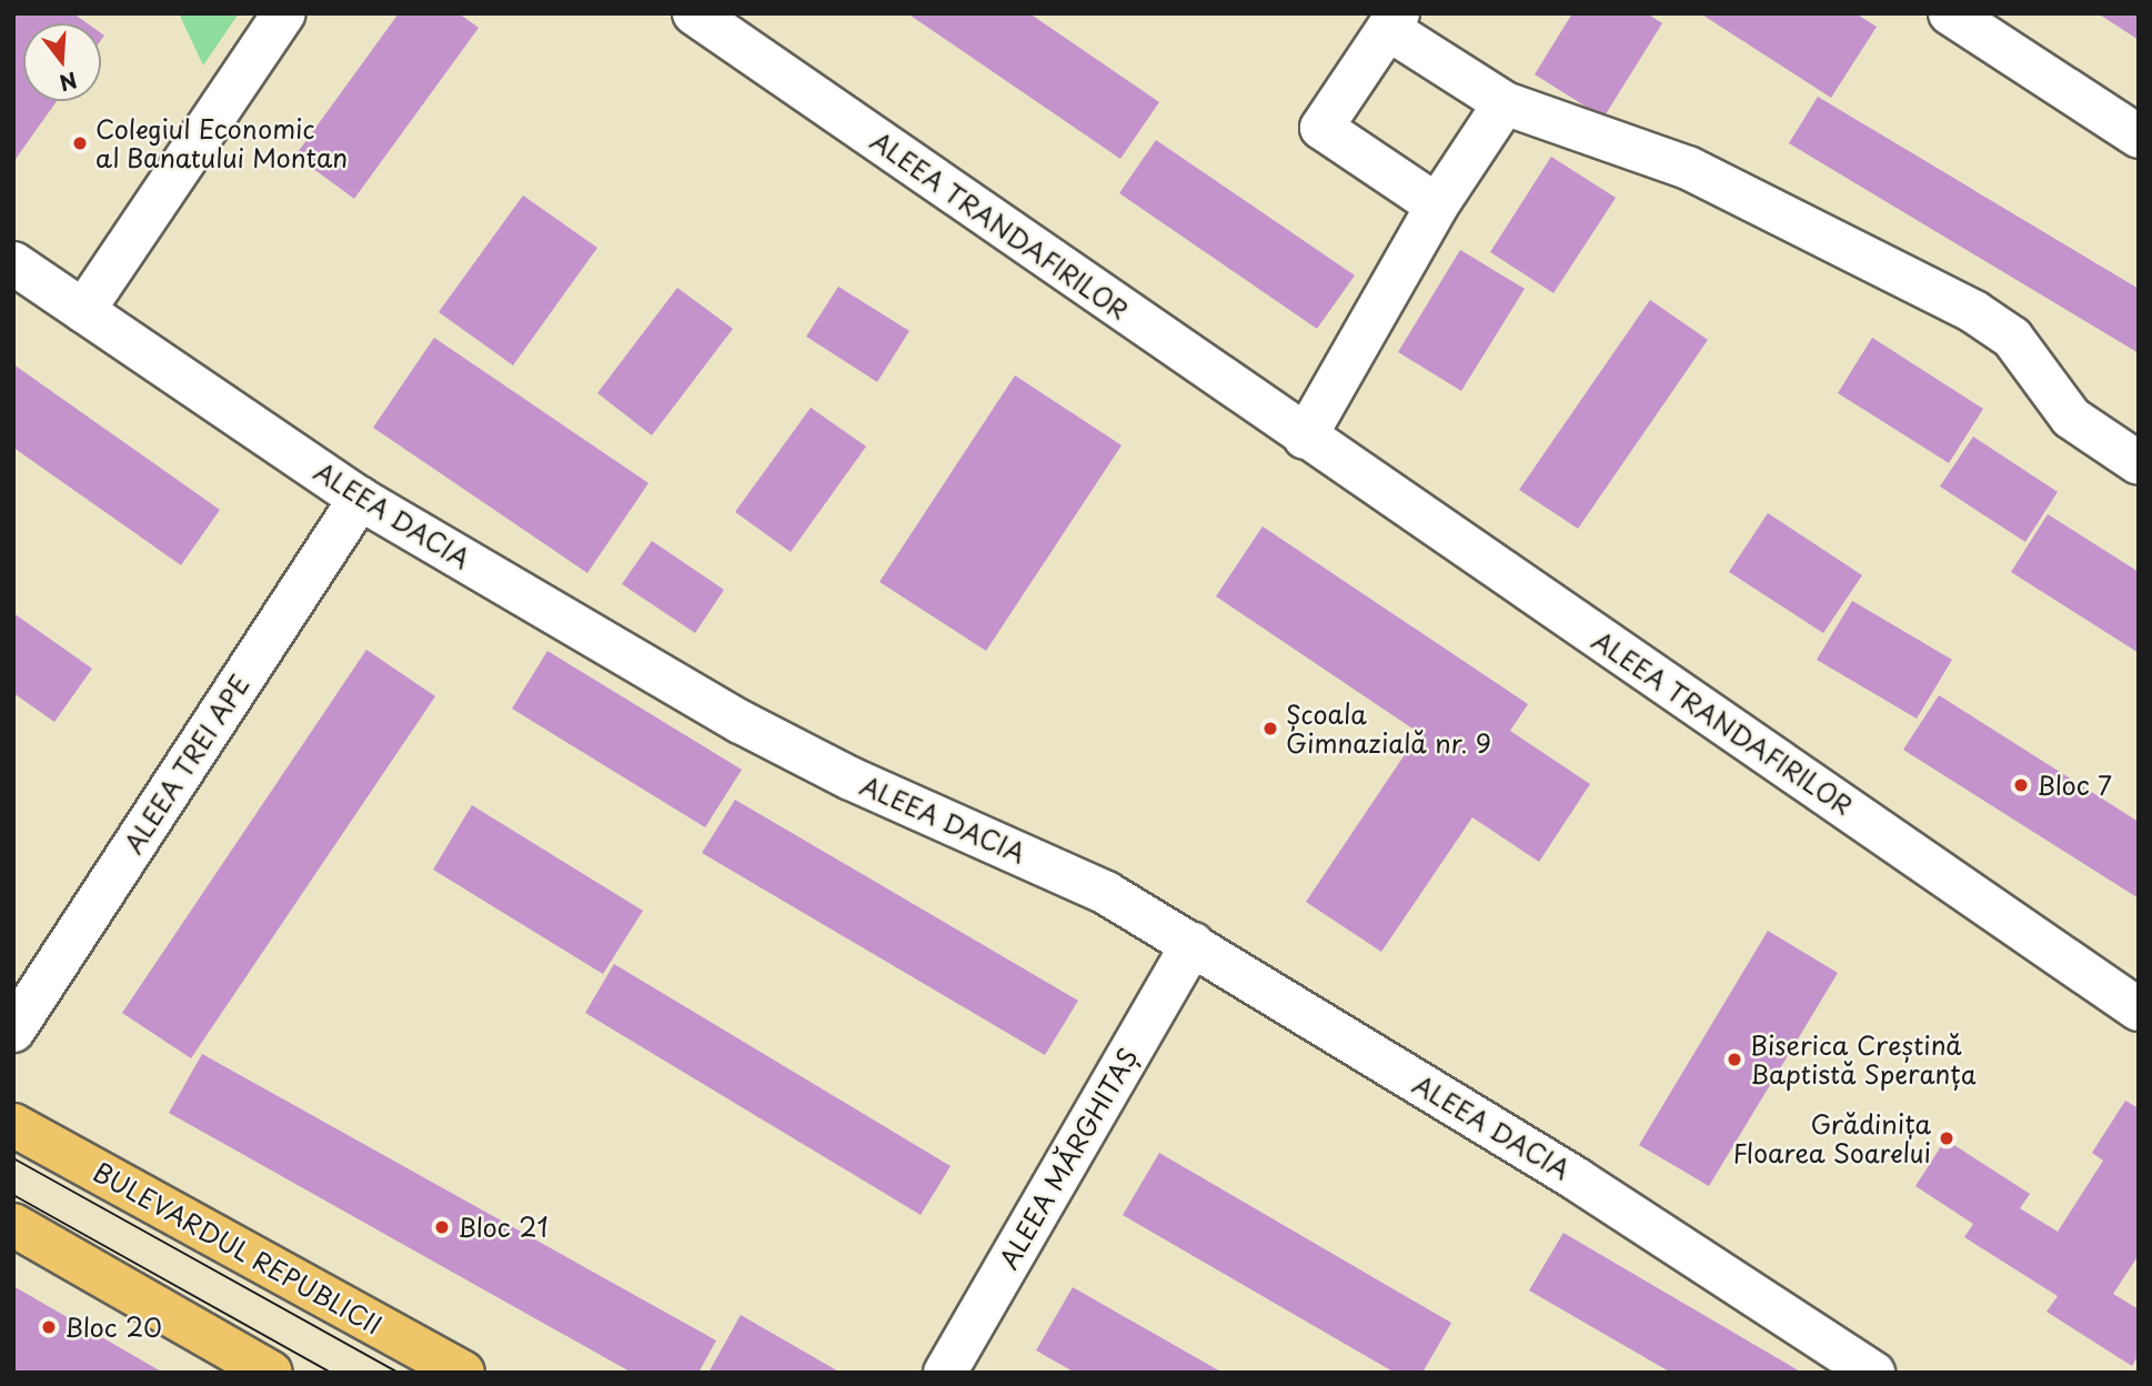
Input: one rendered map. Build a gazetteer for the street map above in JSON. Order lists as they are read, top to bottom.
{
  "streets": {
    "main road": ["BULEVARDUL REPUBLICII"],
    "street": [
      "ALEEA TRANDAFIRILOR",
      "ALEEA DACIA",
      "ALEEA TREI APE",
      "ALEEA MĂRGHITAȘ"
    ]
  },
  "crossings": [
    ["ALEEA DACIA", "ALEEA TREI APE"],
    ["ALEEA DACIA", "ALEEA MĂRGHITAȘ"]
  ],
  "places": [
    "Colegiul Economic al Banatului Montan",
    "Școala Gimnazială nr. 9",
    "Bloc 7",
    "Biserica Creștină Baptistă Speranța",
    "Grădinița Floarea Soarelui",
    "Bloc 21",
    "Bloc 20"
  ],
  "north": "bottom"
}
